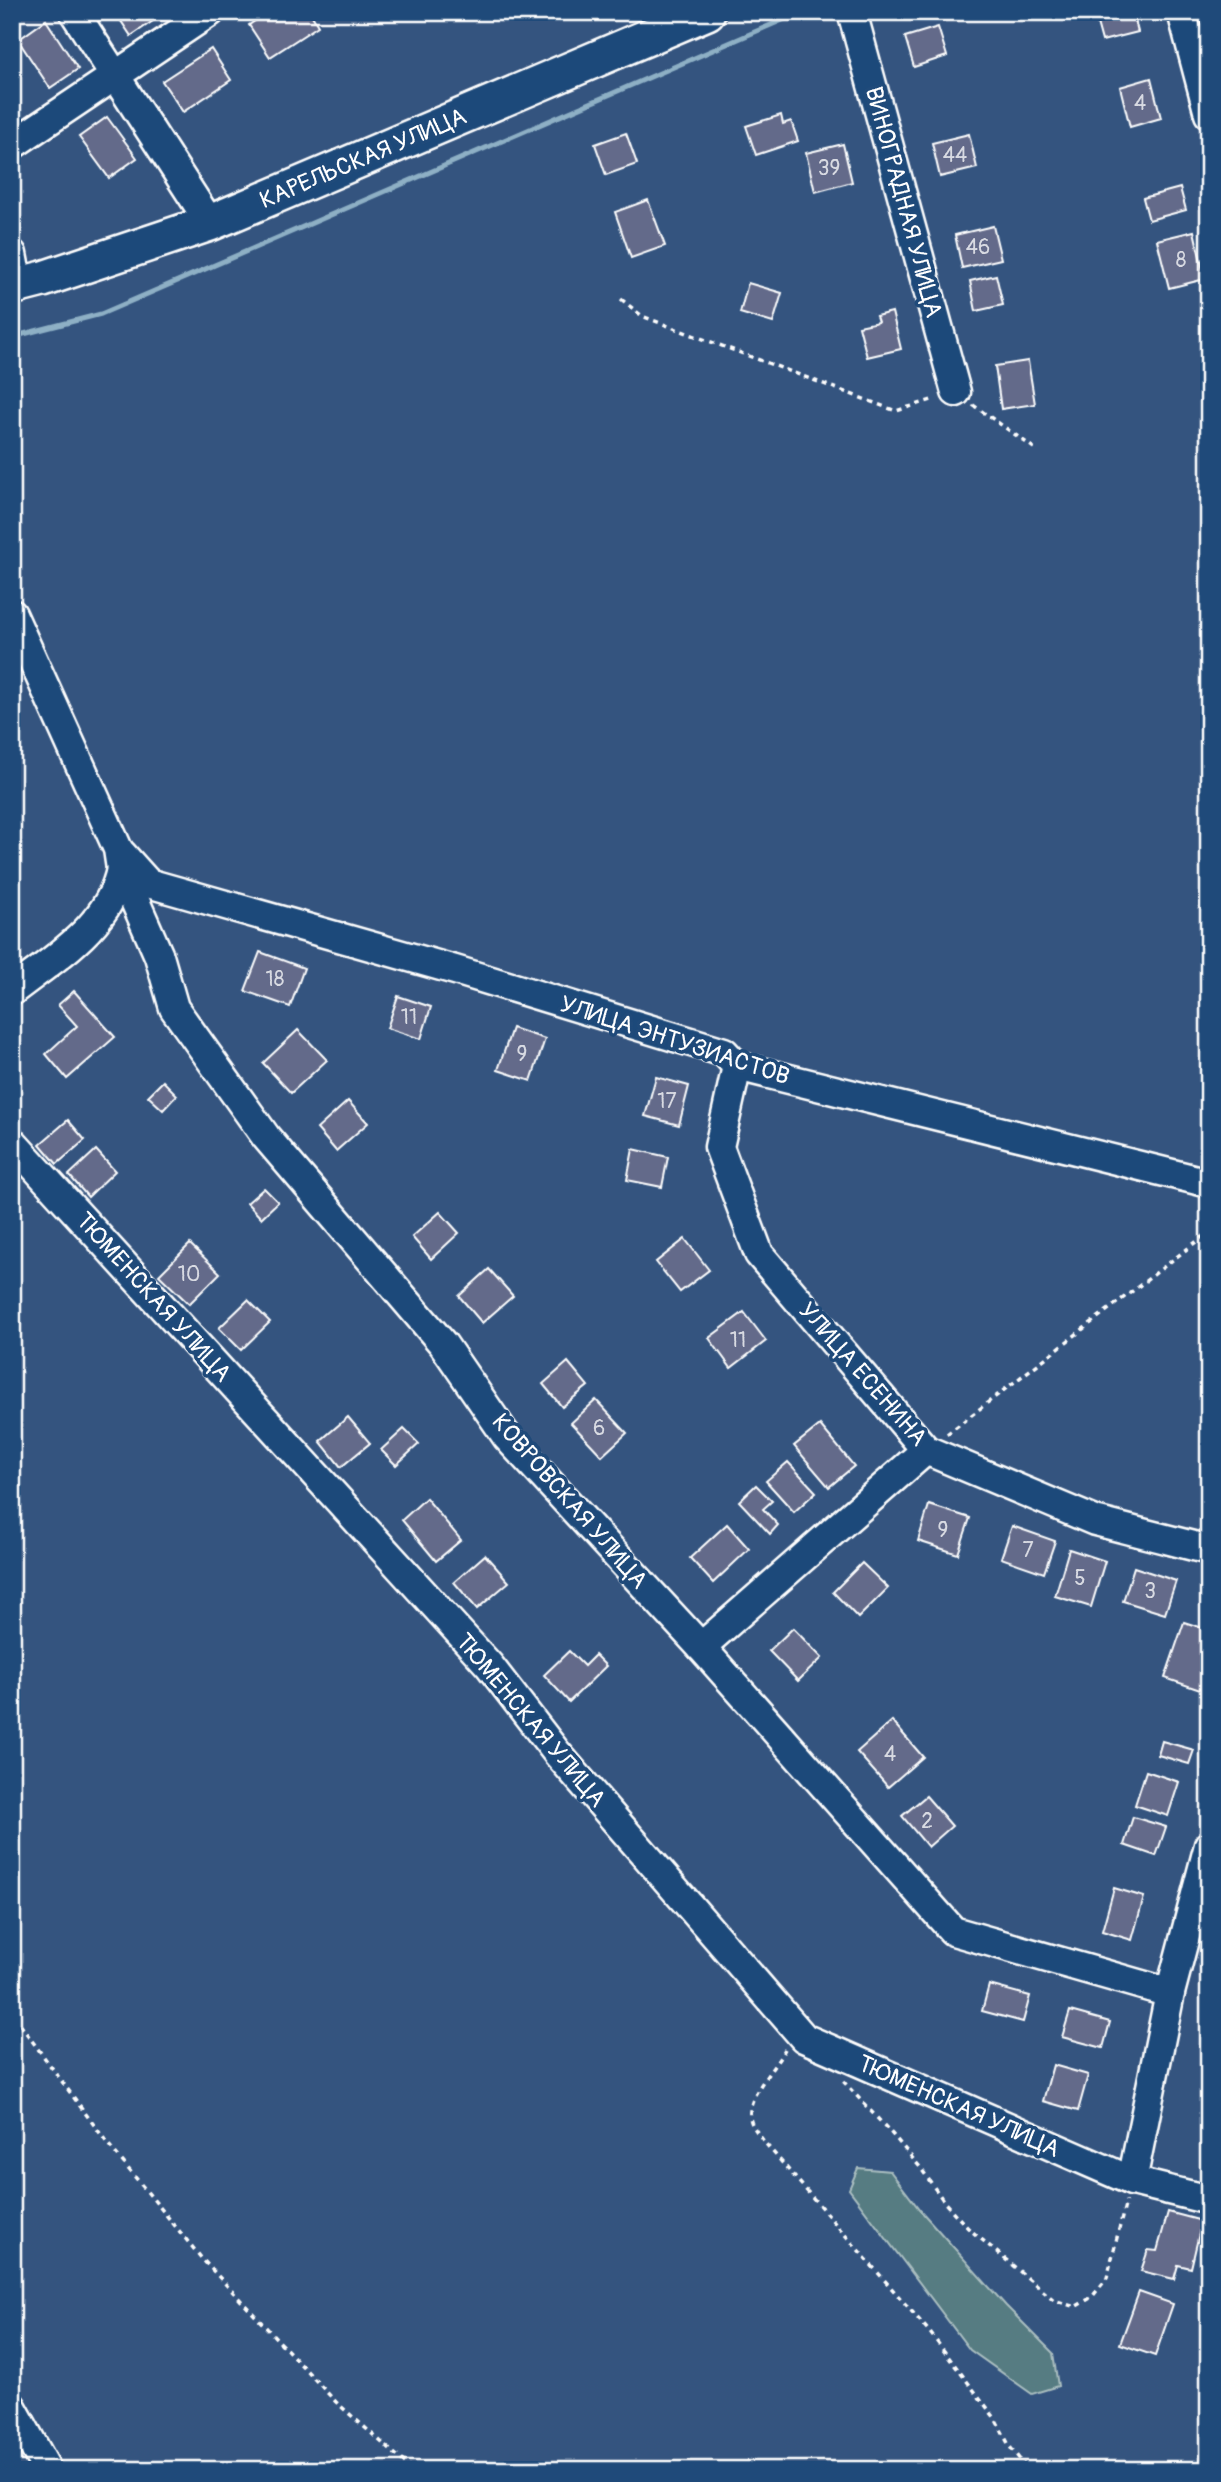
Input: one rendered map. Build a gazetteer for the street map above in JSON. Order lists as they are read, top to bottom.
{
  "streets": {
    "main road": ["КАРЕЛЬСКАЯ УЛИЦА"],
    "street": [
      "ВИНОГРАДНАЯ УЛИЦА",
      "УЛИЦА ЭНТУЗИАСТОВ",
      "ТЮМЕНСКАЯ УЛИЦА",
      "УЛИЦА ЕСЕНИНА",
      "КОВРОВСКАЯ УЛИЦА"
    ]
  },
  "crossings": [
    ["УЛИЦА ЭНТУЗИАСТОВ", "УЛИЦА ЕСЕНИНА"],
    ["УЛИЦА ЭНТУЗИАСТОВ", "КОВРОВСКАЯ УЛИЦА"]
  ],
  "house_numbers": [
    "4",
    "44",
    "39",
    "46",
    "8",
    "18",
    "11",
    "9",
    "17",
    "10",
    "11",
    "6",
    "9",
    "7",
    "5",
    "3",
    "4",
    "2"
  ]
}
